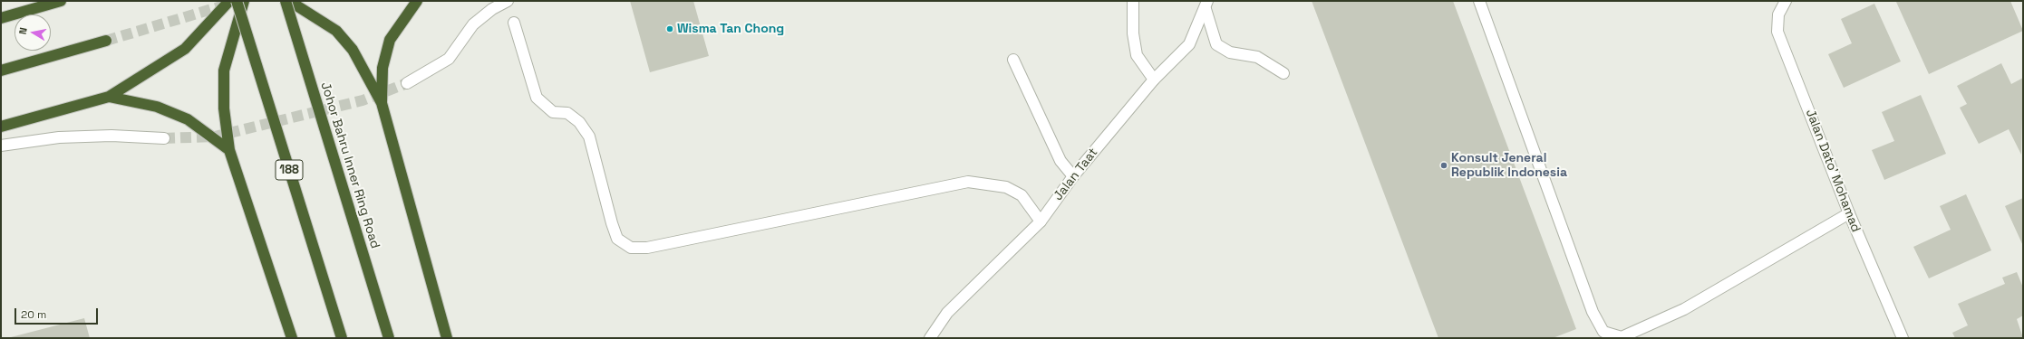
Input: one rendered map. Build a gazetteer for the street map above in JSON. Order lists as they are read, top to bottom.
{
  "streets": {
    "highway": ["Johor Bahru Inner Ring Road", "188"],
    "street": ["Jalan Dato' Mohamad", "Jalan Taat"]
  },
  "places": ["Wisma Tan Chong", "Konsult Jeneral Republik Indonesia"],
  "scale_bar": "20 m",
  "north": "left"
}
